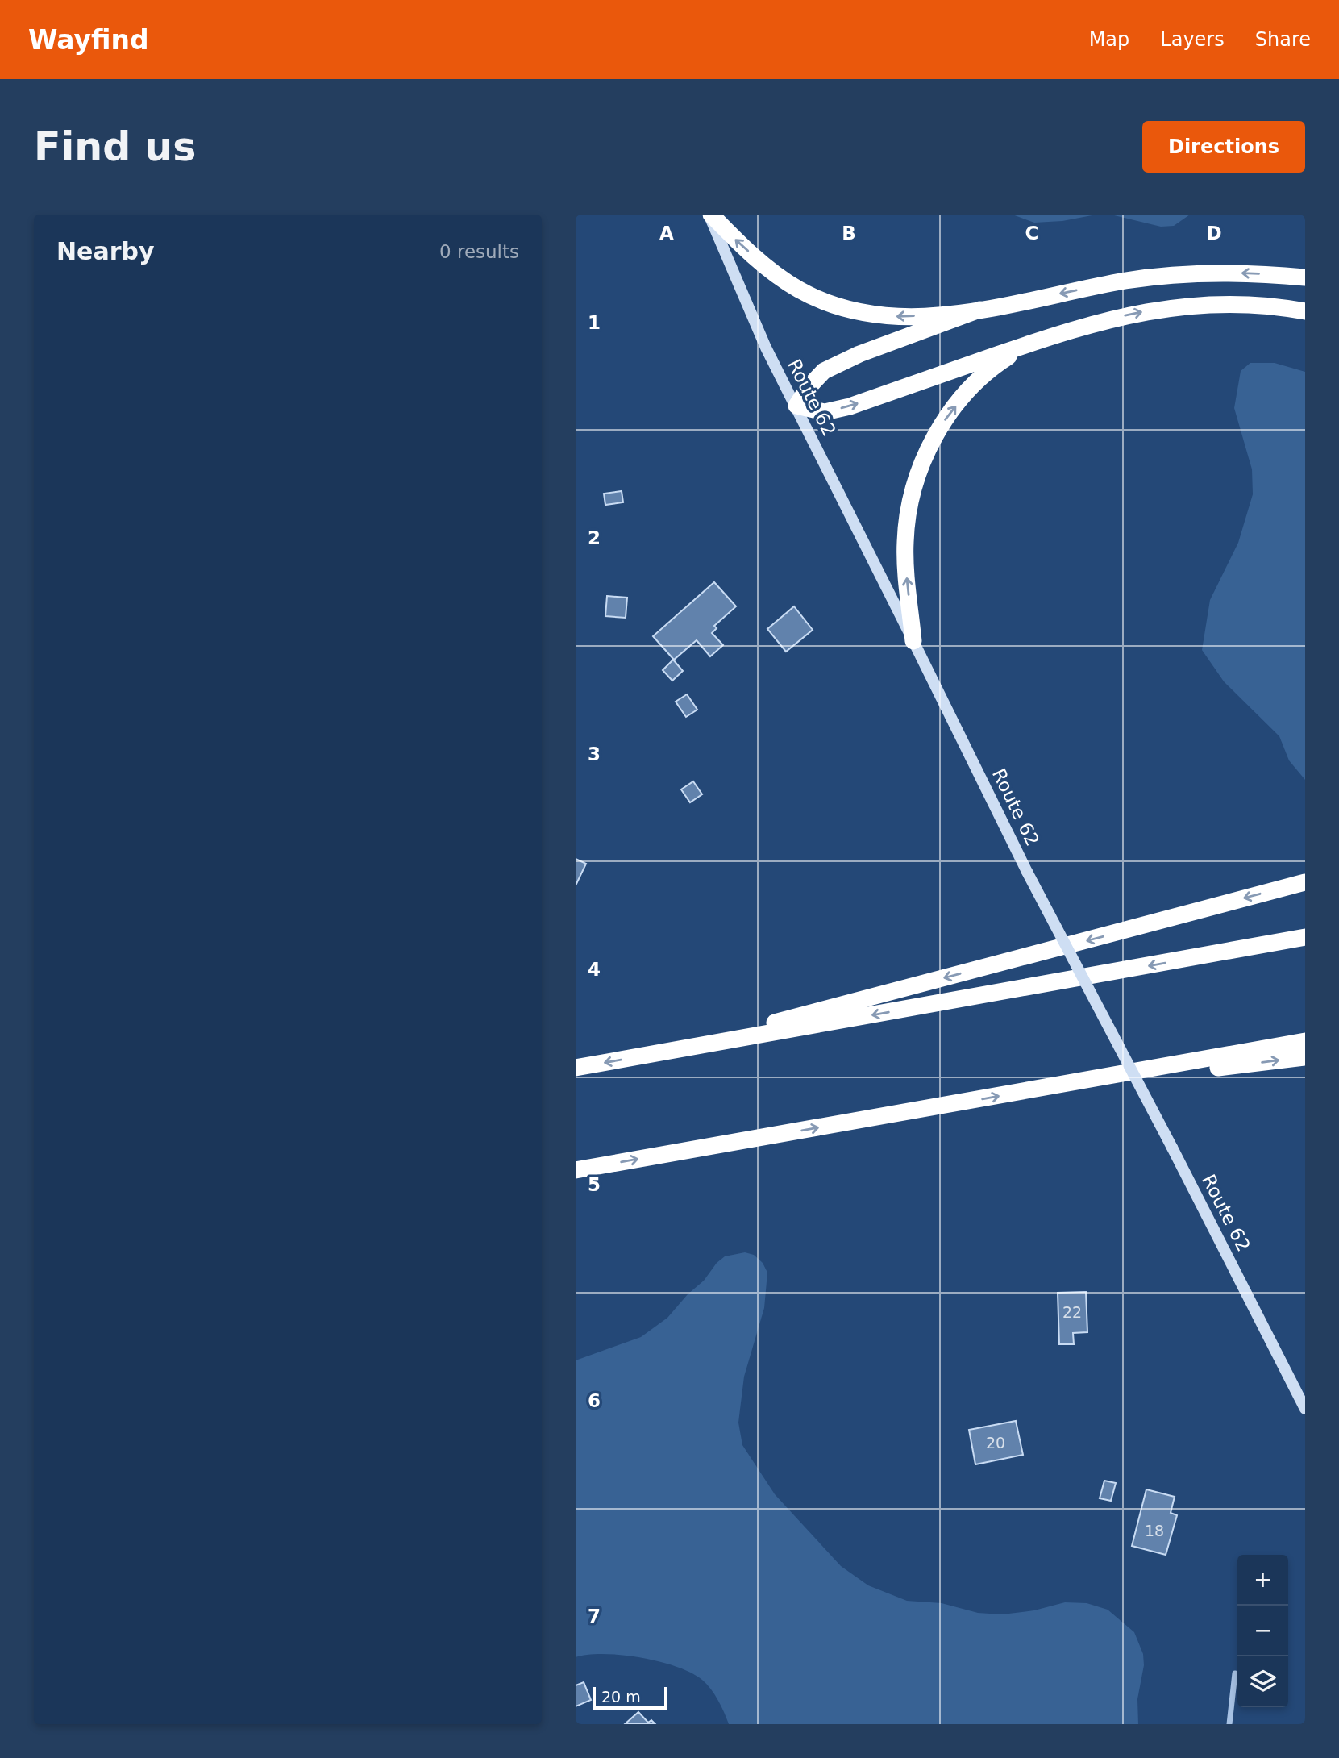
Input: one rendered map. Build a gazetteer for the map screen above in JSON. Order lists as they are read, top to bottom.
{
  "streets": {
    "main road": ["Route 62"]
  },
  "house_numbers": ["22", "20", "18"],
  "scale_bar": "20 m",
  "page": {
    "header": "Wayfind",
    "nav": ["Map", "Layers", "Share"],
    "buttons": "Directions",
    "title": "Find us",
    "heading": ["Nearby", "0 results"],
    "map_buttons": ["+", "−"],
    "scale": "20 m"
  },
  "grid": {
    "columns": [
      "A",
      "B",
      "C",
      "D"
    ],
    "rows": [
      "1",
      "2",
      "3",
      "4",
      "5",
      "6",
      "7"
    ]
  }
}
